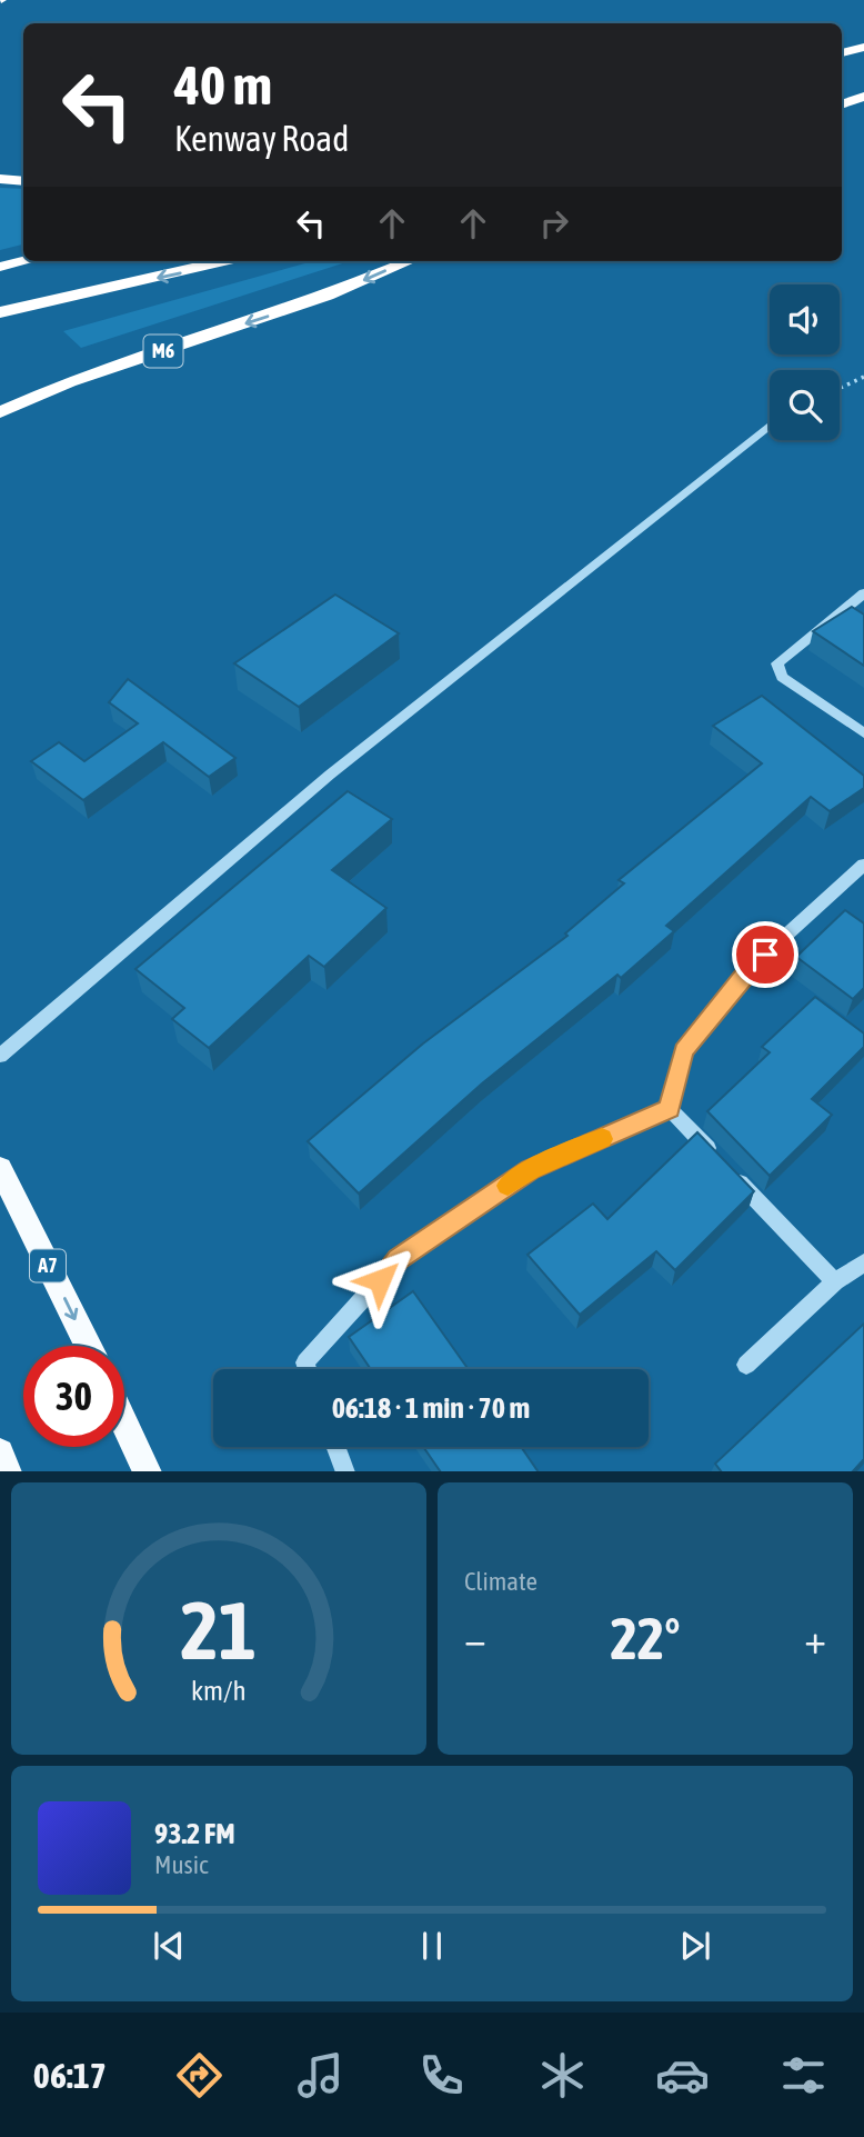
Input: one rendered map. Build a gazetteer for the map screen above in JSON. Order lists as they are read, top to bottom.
{
  "streets": {
    "highway": ["M6"],
    "main road": ["A7"]
  },
  "page": {
    "turn": ["40 m", "Kenway Road"],
    "limit": "30",
    "trip": "06:18 · 1 min · 70 m",
    "tile": "Climate",
    "heat": ["−", "22°", "+"],
    "song": ["93.2 FM", "Music"],
    "tabs": "06:17",
    "gauge": ["21", "km/h"]
  }
}
